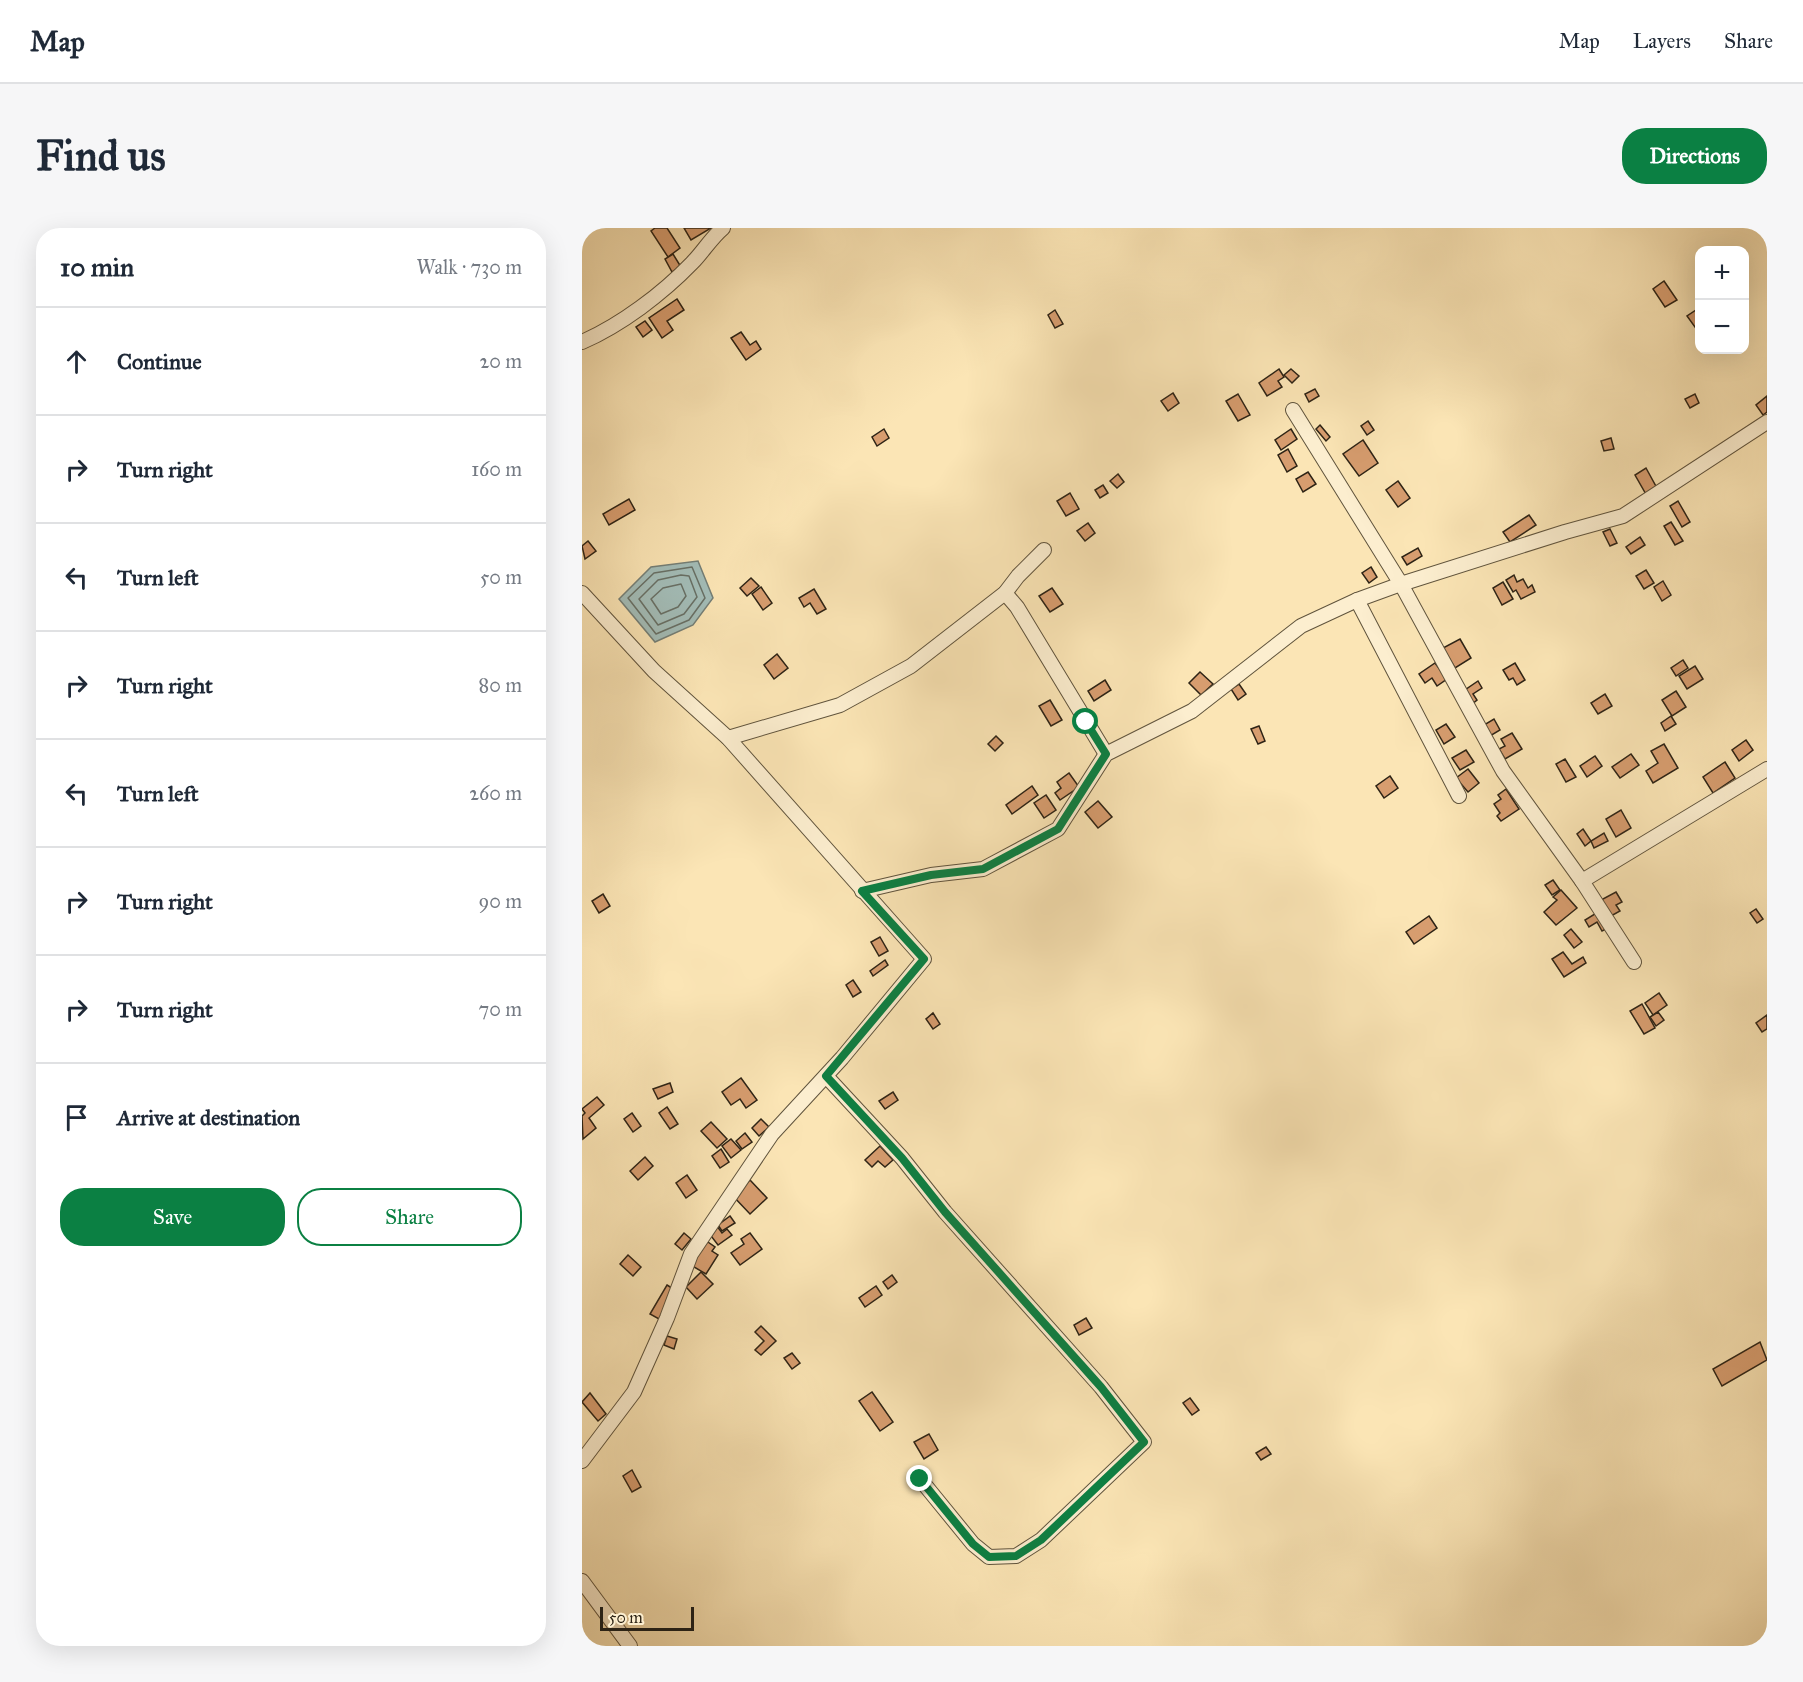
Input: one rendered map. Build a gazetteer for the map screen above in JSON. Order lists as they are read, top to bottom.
{
  "scale_bar": "50 m",
  "page": {
    "header": "Map",
    "nav": ["Map", "Layers", "Share"],
    "buttons": [
      "Directions",
      ["Save", "Share"]
    ],
    "title": "Find us",
    "heading": ["10 min", "Walk · 730 m"],
    "map_buttons": ["+", "−"],
    "list": [
      ["Continue", "20 m"],
      ["Turn right", "160 m"],
      ["Turn left", "50 m"],
      ["Turn right", "80 m"],
      ["Turn left", "260 m"],
      ["Turn right", "90 m"],
      ["Turn right", "70 m"],
      "Arrive at destination"
    ],
    "scale": "50 m"
  }
}
